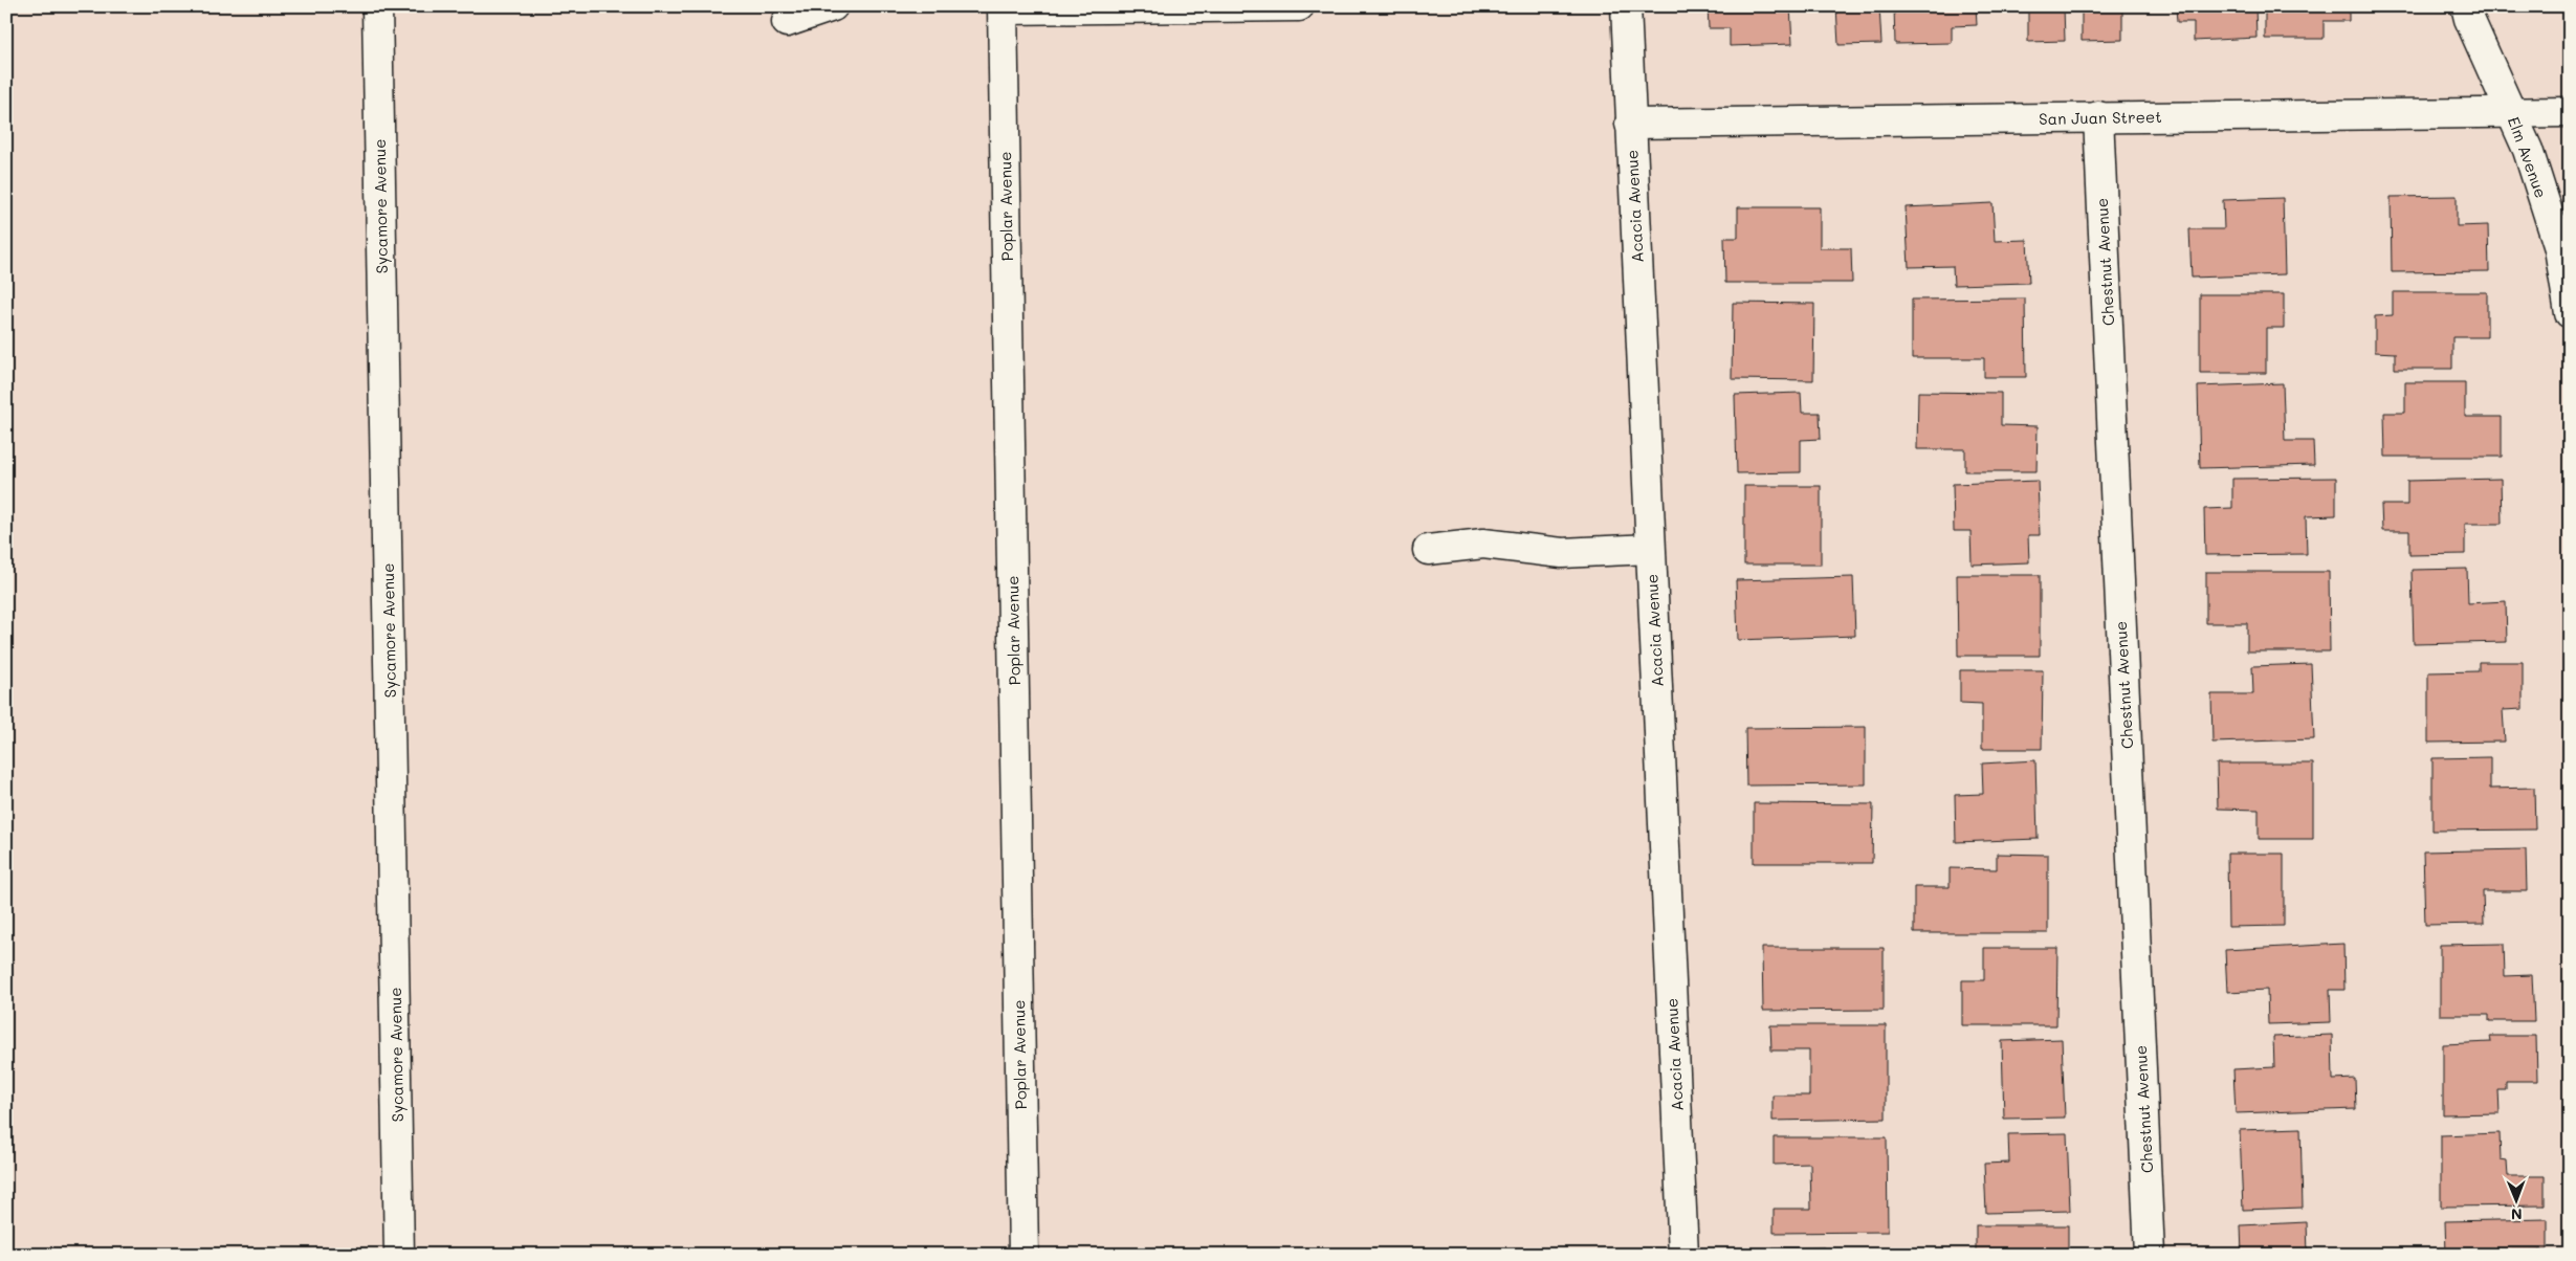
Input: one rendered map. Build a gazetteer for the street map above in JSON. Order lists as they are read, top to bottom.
{
  "streets": {
    "street": [
      "San Juan Street",
      "Elm Avenue",
      "Sycamore Avenue",
      "Poplar Avenue",
      "Acacia Avenue",
      "Chestnut Avenue"
    ]
  },
  "crossings": [
    ["San Juan Street", "Elm Avenue"],
    ["San Juan Street", "Acacia Avenue"],
    ["San Juan Street", "Chestnut Avenue"]
  ],
  "north": "bottom"
}
